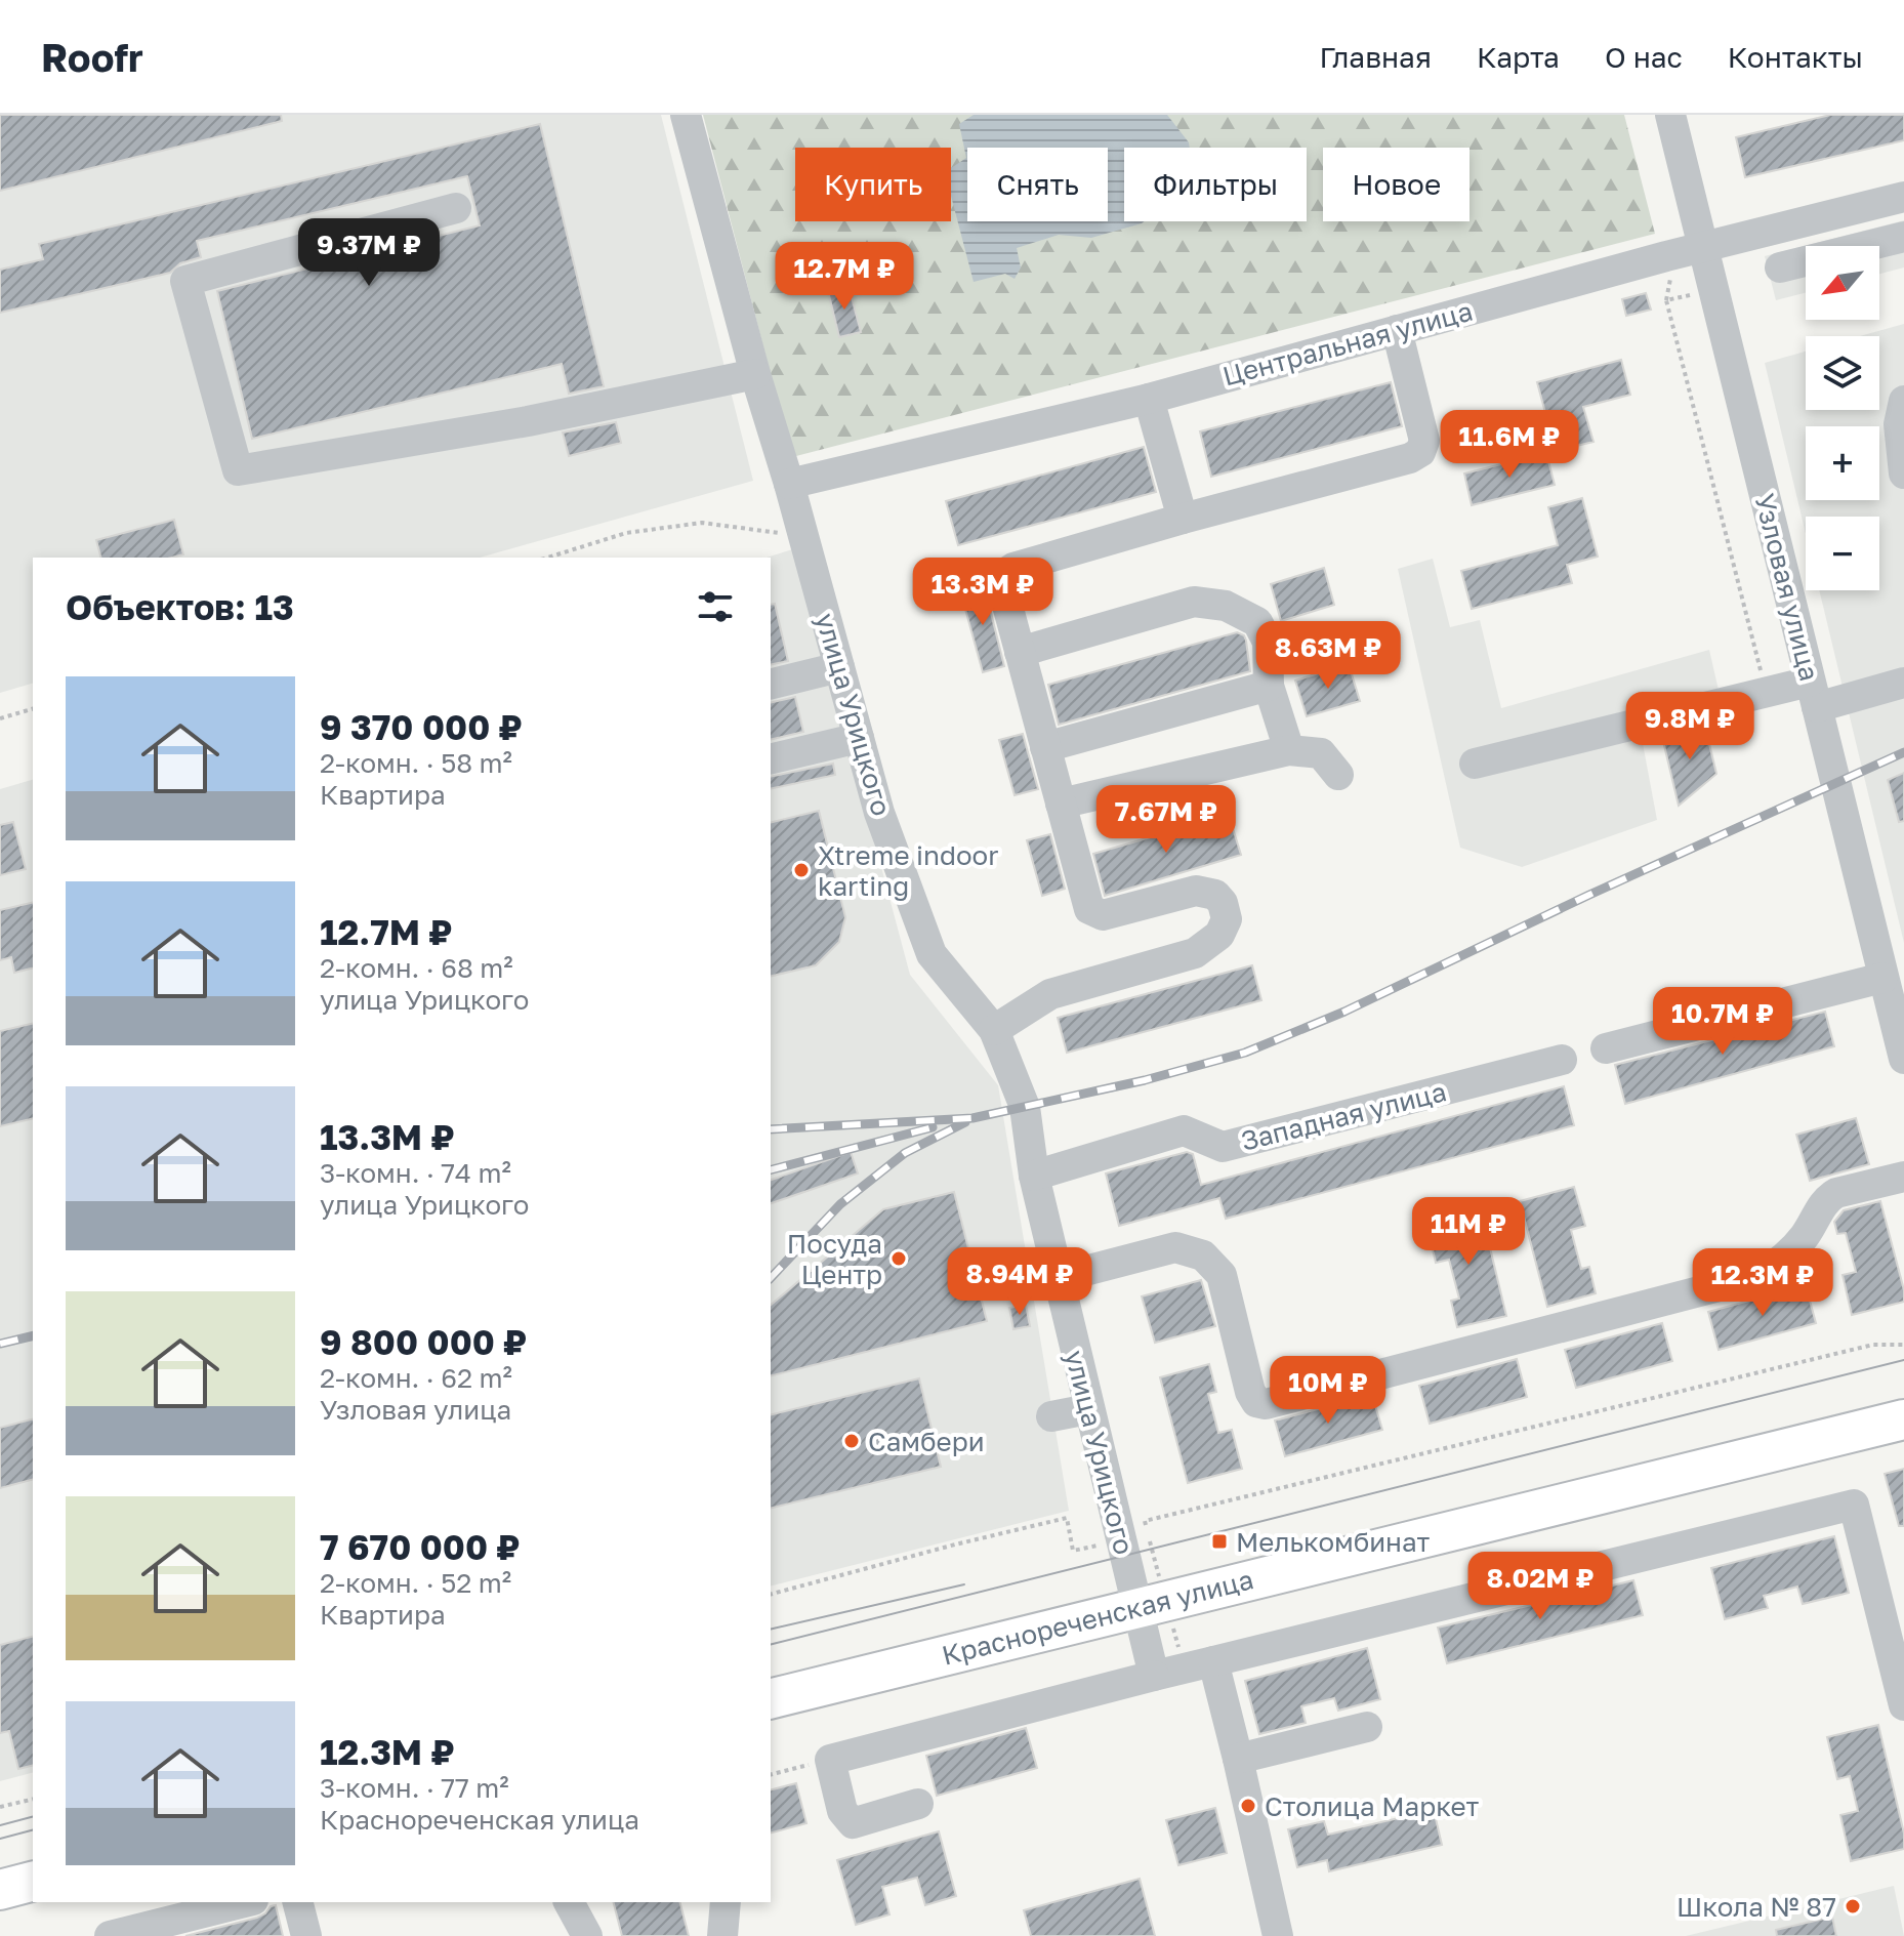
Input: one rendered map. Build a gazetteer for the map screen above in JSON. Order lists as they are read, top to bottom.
{
  "streets": {
    "main road": ["Краснореченская улица"],
    "street": [
      "Центральная улица",
      "Узловая улица",
      "улица Урицкого",
      "Западная улица"
    ]
  },
  "crossings": [
    ["Центральная улица", "Узловая улица"],
    ["Центральная улица", "улица Урицкого"],
    ["улица Урицкого", "Западная улица"],
    ["улица Урицкого", "Краснореченская улица"]
  ],
  "places": {
    "other": [
      "Xtreme indoor karting",
      "Посуда Центр",
      "Самбери",
      "Столица Маркет",
      "Школа № 87"
    ],
    "transit": ["Мелькомбинат"]
  },
  "north": "bottom left",
  "page": {
    "header": "Roofr",
    "nav": [
      "Главная",
      "Карта",
      "О нас",
      "Контакты"
    ],
    "chip": [
      "Купить",
      "Снять",
      "Фильтры",
      "Новое"
    ],
    "price": [
      "9.37M ₽",
      "12.7M ₽",
      "11.6M ₽",
      "13.3M ₽",
      "8.63M ₽",
      "9.8M ₽",
      "7.67M ₽",
      "10.7M ₽",
      "11M ₽",
      "8.94M ₽",
      "12.3M ₽",
      "10M ₽",
      "8.02M ₽"
    ],
    "map_buttons": ["+", "−"],
    "heading": "Объектов: 13",
    "list": [
      {
        "name": "9 370 000 ₽",
        "note": "2-комн. · 58 m² · Квартира"
      },
      {
        "name": "12.7M ₽",
        "note": "2-комн. · 68 m² · улица Урицкого"
      },
      {
        "name": "13.3M ₽",
        "note": "3-комн. · 74 m² · улица Урицкого"
      },
      {
        "name": "9 800 000 ₽",
        "note": "2-комн. · 62 m² · Узловая улица"
      },
      {
        "name": "7 670 000 ₽",
        "note": "2-комн. · 52 m² · Квартира"
      },
      {
        "name": "12.3M ₽",
        "note": "3-комн. · 77 m² · Краснореченская улица"
      }
    ]
  }
}
